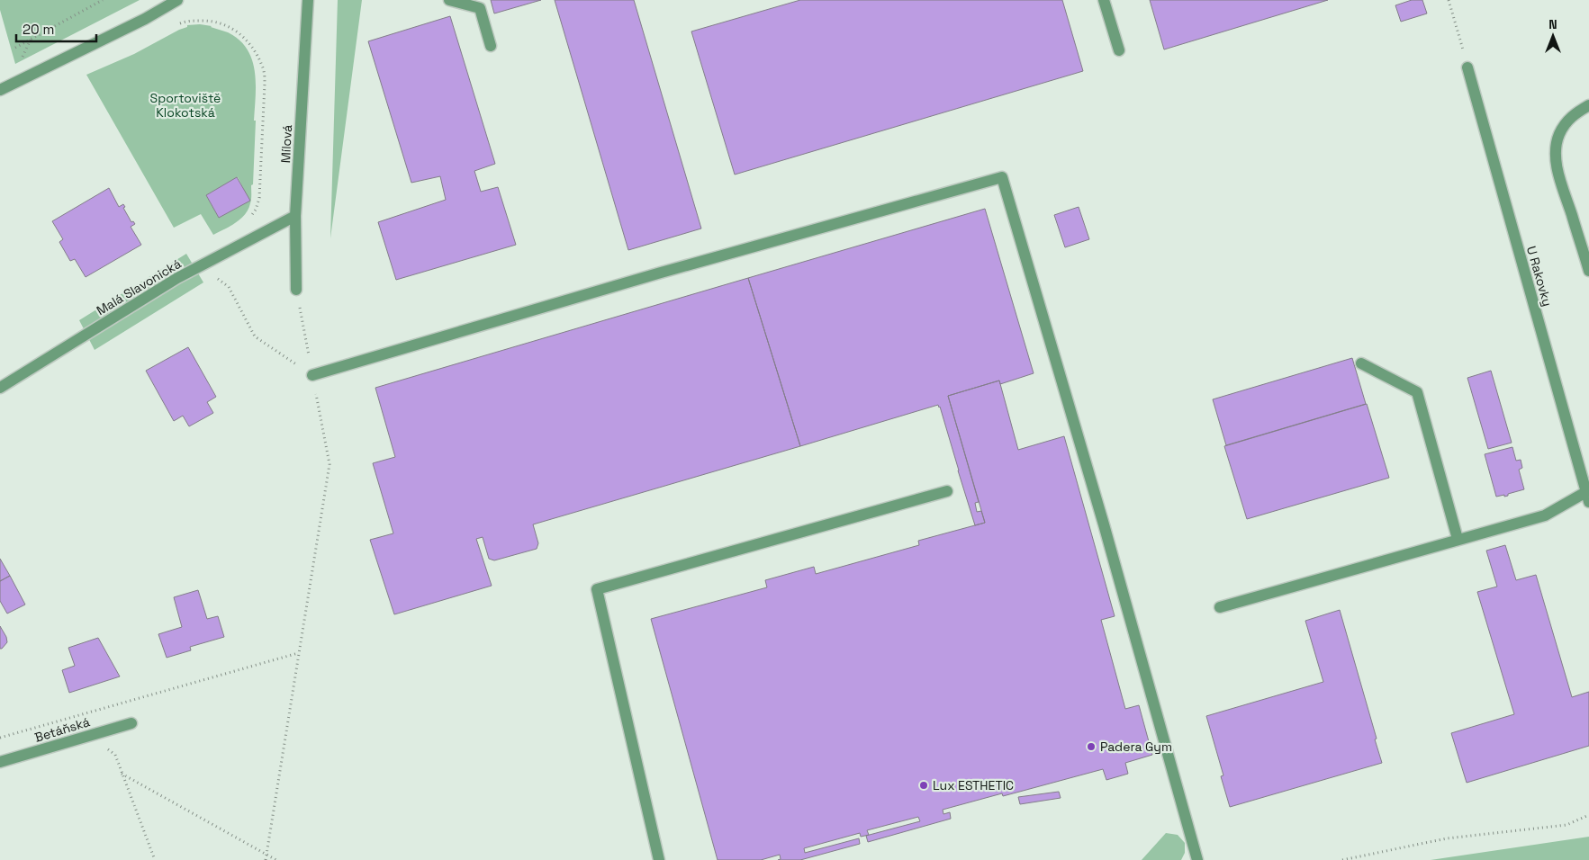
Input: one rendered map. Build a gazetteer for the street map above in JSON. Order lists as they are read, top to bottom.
{
  "streets": {
    "street": [
      "Mílová",
      "U Rakovky",
      "Malá Slavonická",
      "Betáňská"
    ]
  },
  "crossings": [
    ["Mílová", "Malá Slavonická"]
  ],
  "parks": ["Sportoviště Klokotská"],
  "places": ["Padera Gym", "Lux ESTHETIC"],
  "scale_bar": "20 m",
  "north": "top"
}
